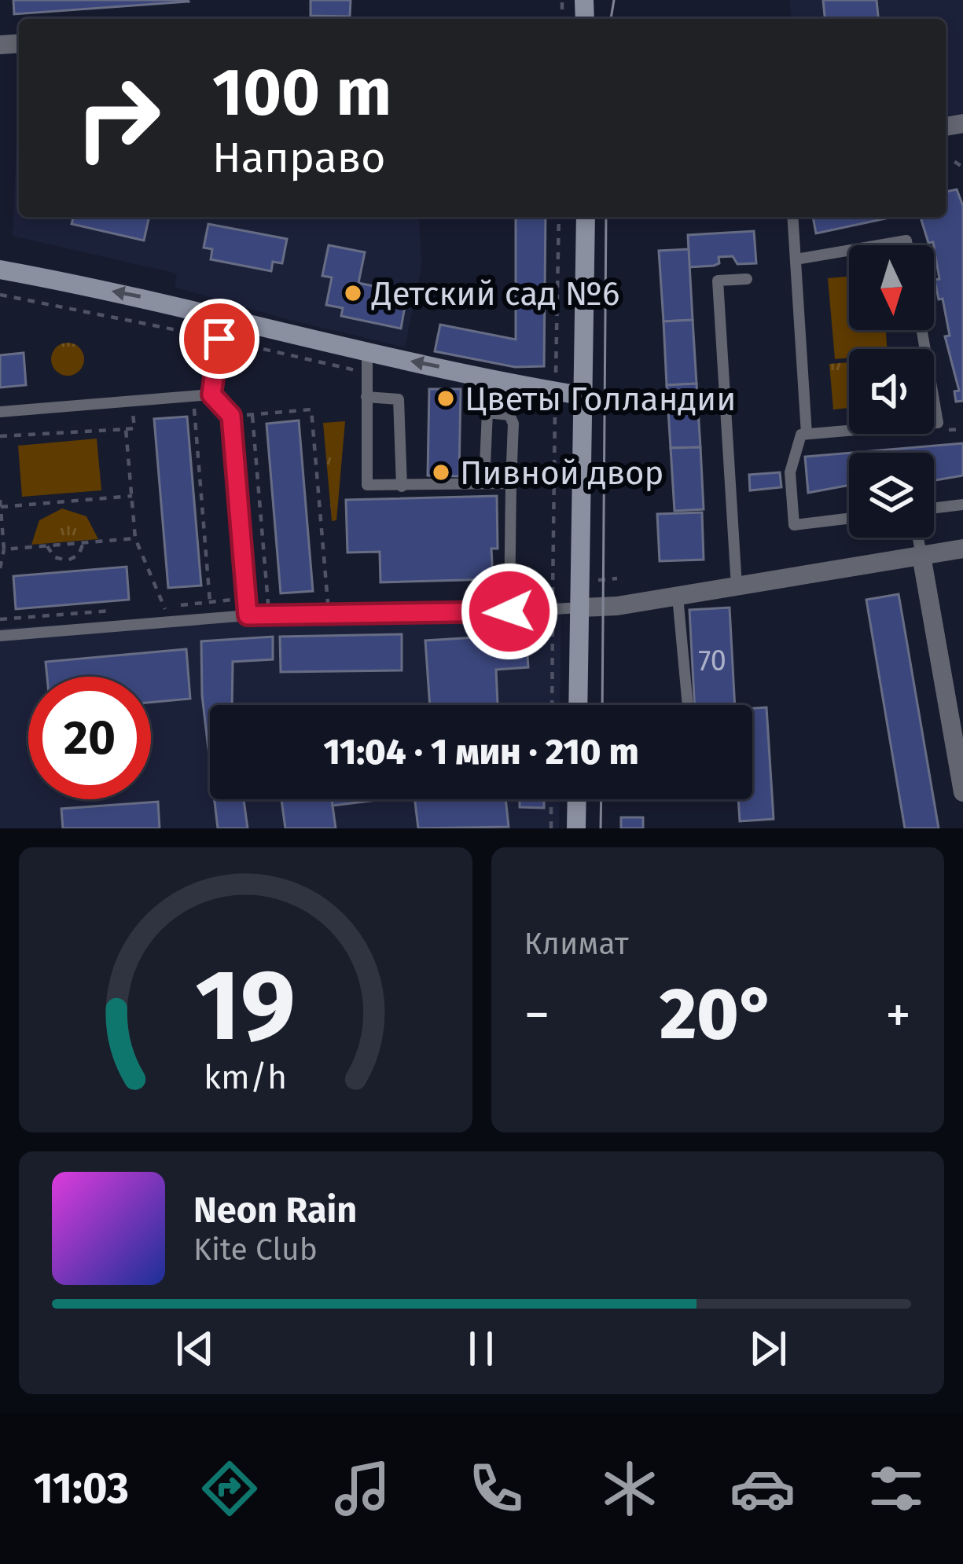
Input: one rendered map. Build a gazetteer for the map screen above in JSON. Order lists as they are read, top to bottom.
{
  "places": ["Детский сад №6", "Цветы Голландии", "Пивной двор"],
  "house_numbers": ["70"],
  "north": "bottom",
  "page": {
    "turn": ["100 m", "Направо"],
    "limit": "20",
    "trip": "11:04 · 1 мин · 210 m",
    "tile": "Климат",
    "heat": ["−", "20°", "+"],
    "song": ["Neon Rain", "Kite Club"],
    "tabs": "11:03",
    "gauge": ["19", "km/h"]
  }
}
